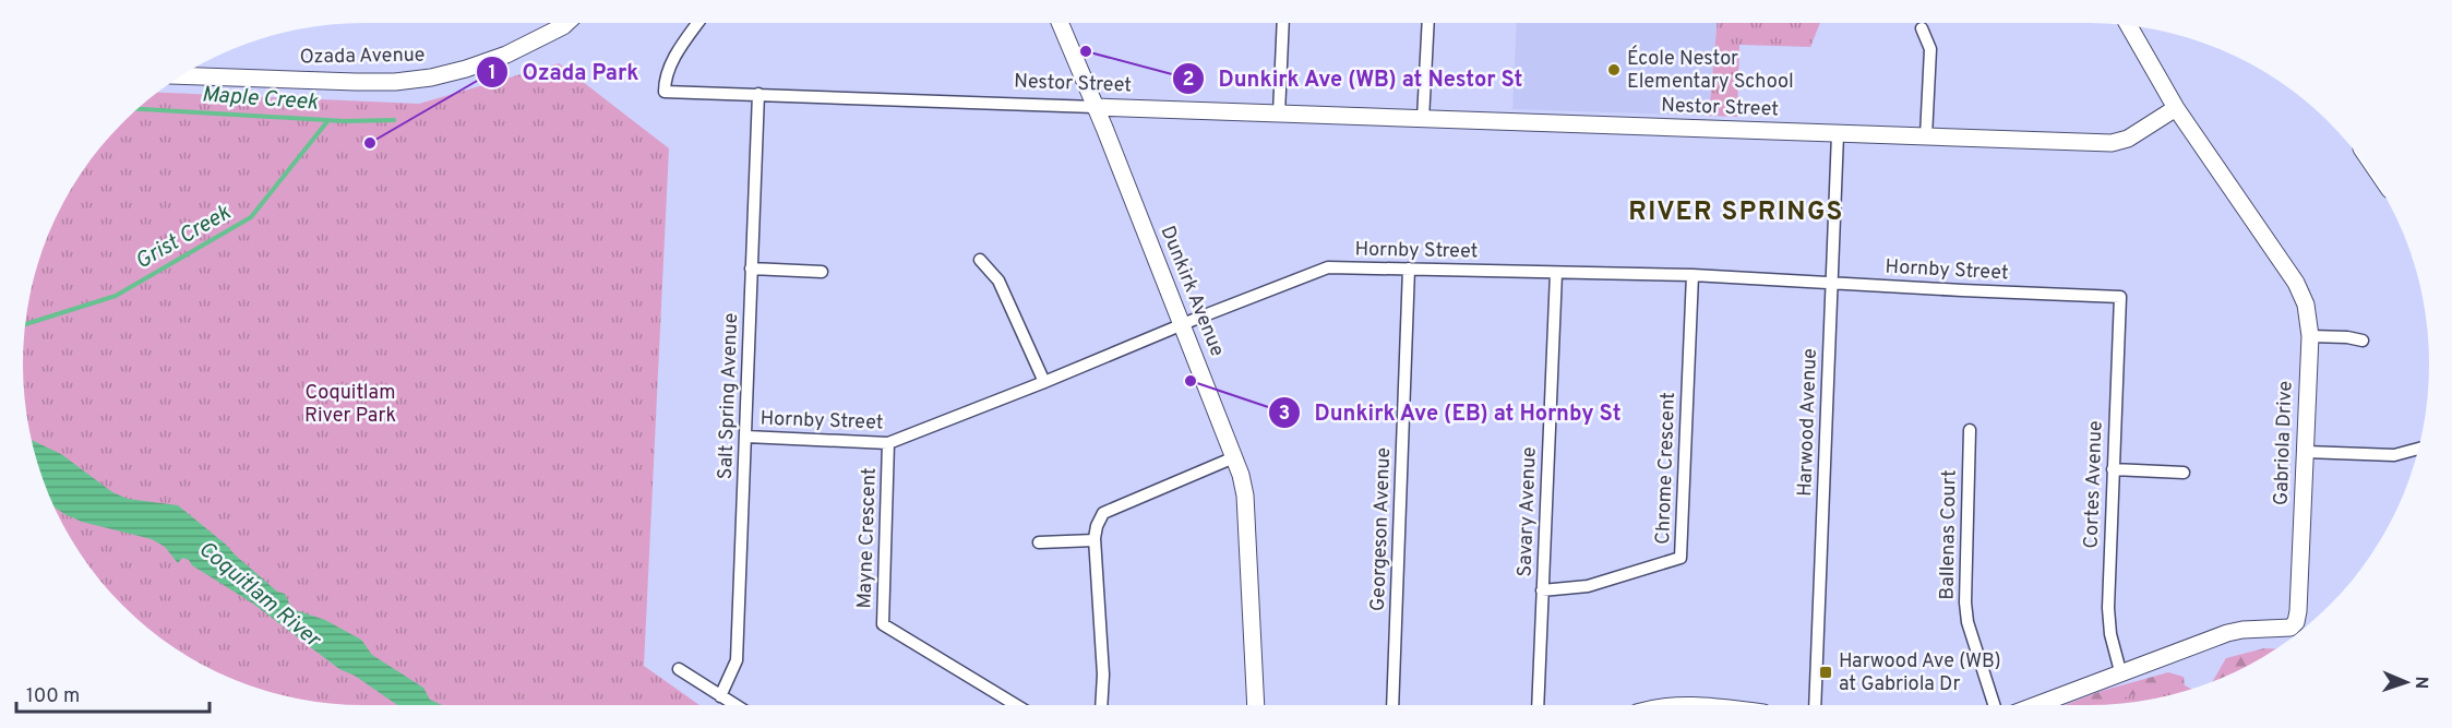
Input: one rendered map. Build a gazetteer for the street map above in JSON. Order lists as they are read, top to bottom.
{
  "streets": {
    "street": [
      "Ozada Avenue",
      "Nestor Street",
      "Hornby Street",
      "Dunkirk Avenue",
      "Salt Spring Avenue",
      "Harwood Avenue",
      "Gabriola Drive",
      "Chrome Crescent",
      "Cortes Avenue",
      "Savary Avenue",
      "Georgeson Avenue",
      "Ballenas Court",
      "Mayne Crescent"
    ]
  },
  "crossings": [
    ["Nestor Street", "Dunkirk Avenue"],
    ["Nestor Street", "Salt Spring Avenue"],
    ["Nestor Street", "Harwood Avenue"],
    ["Nestor Street", "Gabriola Drive"],
    ["Hornby Street", "Dunkirk Avenue"],
    ["Hornby Street", "Salt Spring Avenue"],
    ["Hornby Street", "Harwood Avenue"],
    ["Hornby Street", "Chrome Crescent"],
    ["Hornby Street", "Cortes Avenue"],
    ["Hornby Street", "Savary Avenue"],
    ["Hornby Street", "Georgeson Avenue"],
    ["Hornby Street", "Mayne Crescent"],
    ["Gabriola Drive", "Cortes Avenue"],
    ["Chrome Crescent", "Savary Avenue"]
  ],
  "districts": ["RIVER SPRINGS"],
  "water": ["Maple Creek", "Grist Creek", "Coquitlam River"],
  "parks": ["Coquitlam River Park"],
  "places": {
    "other": [
      "Dunkirk Ave (WB) at Nestor St",
      "École Nestor Elementary School",
      "Ozada Park",
      "Dunkirk Ave (EB) at Hornby St"
    ],
    "transit": ["Harwood Ave (WB) at Gabriola Dr"]
  },
  "scale_bar": "100 m",
  "north": "right"
}
